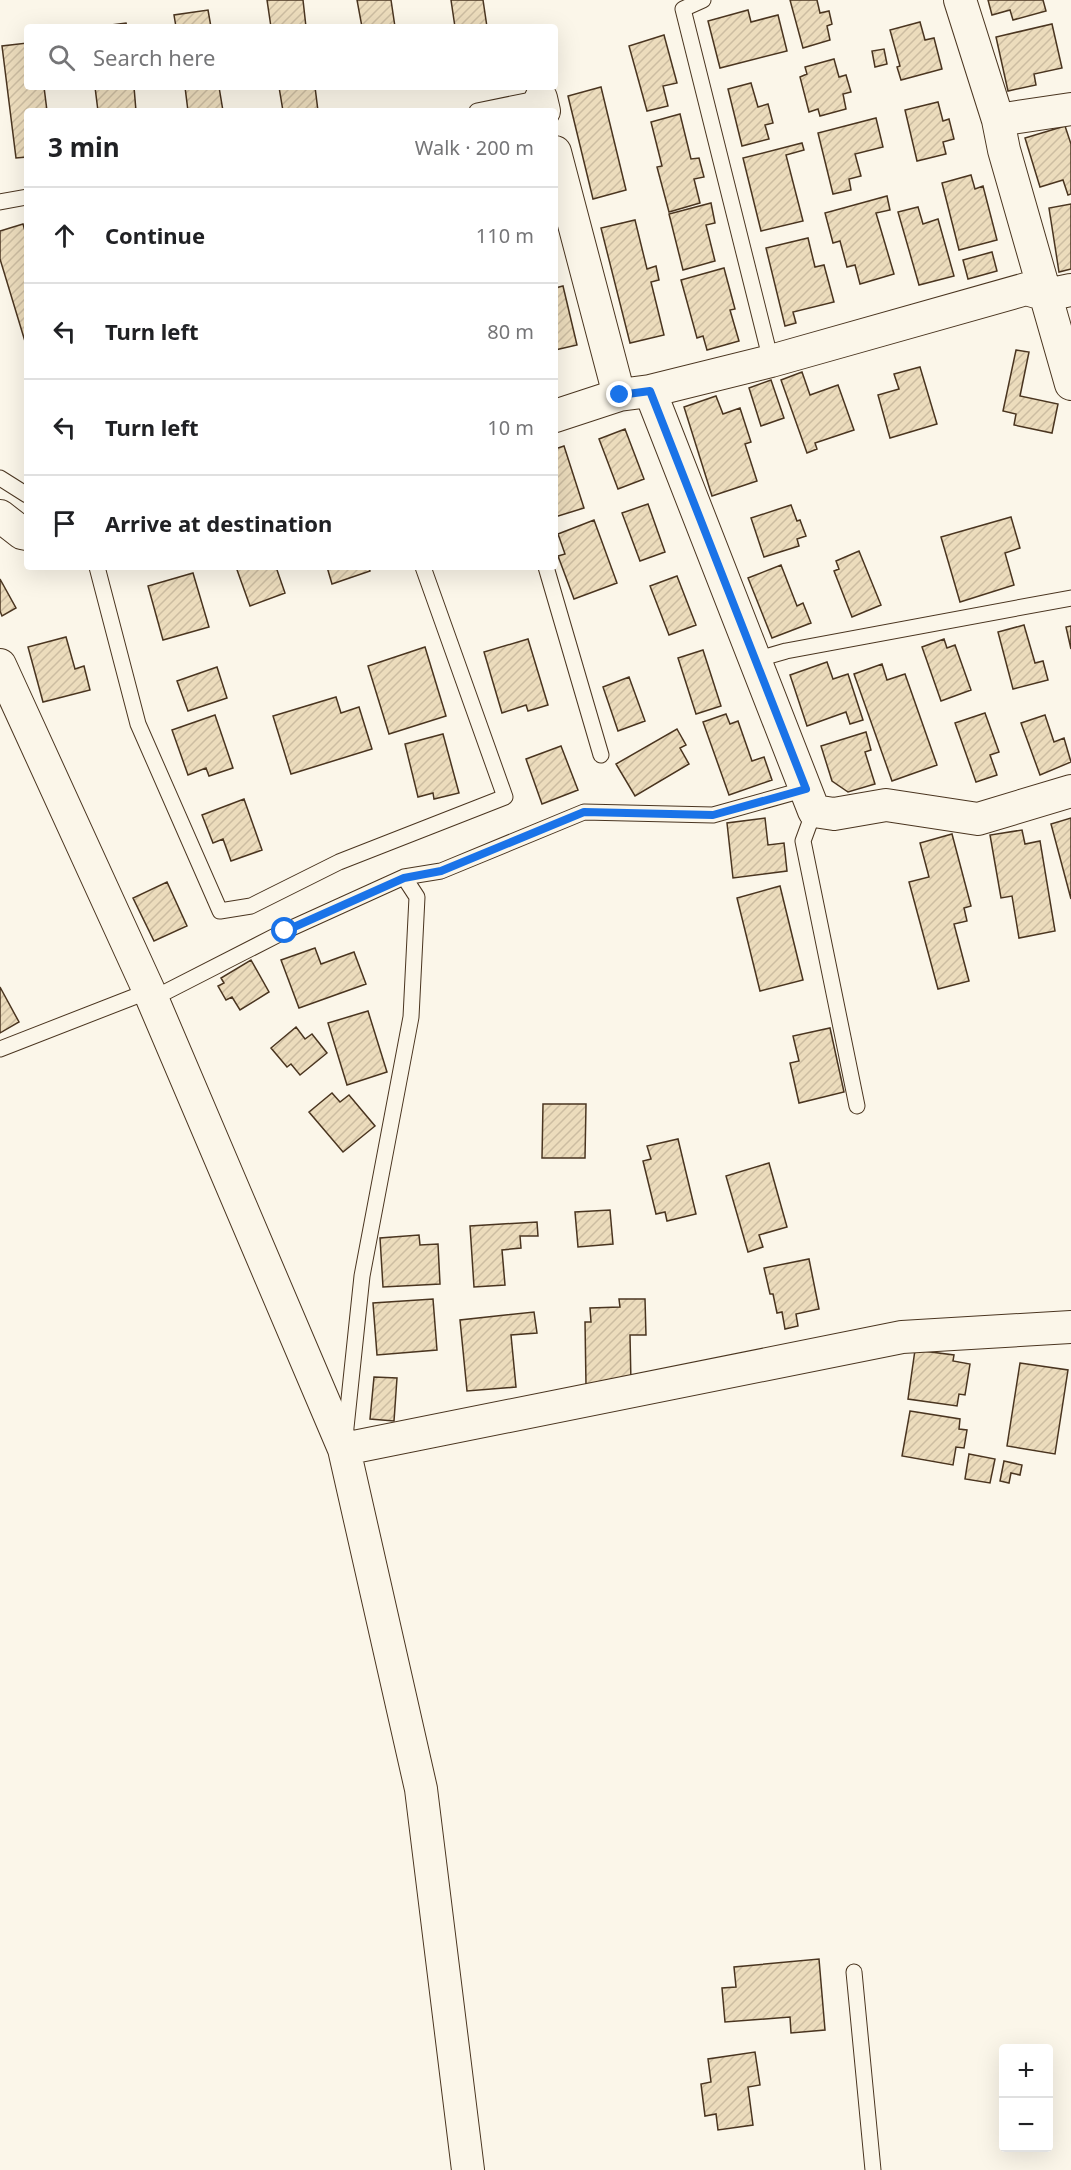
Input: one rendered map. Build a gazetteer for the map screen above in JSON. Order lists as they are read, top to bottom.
{
  "page": {
    "search": "Search here",
    "heading": ["3 min", "Walk · 200 m"],
    "list": [
      ["Continue", "110 m"],
      ["Turn left", "80 m"],
      ["Turn left", "10 m"],
      "Arrive at destination"
    ],
    "map_buttons": ["+", "−"]
  }
}
